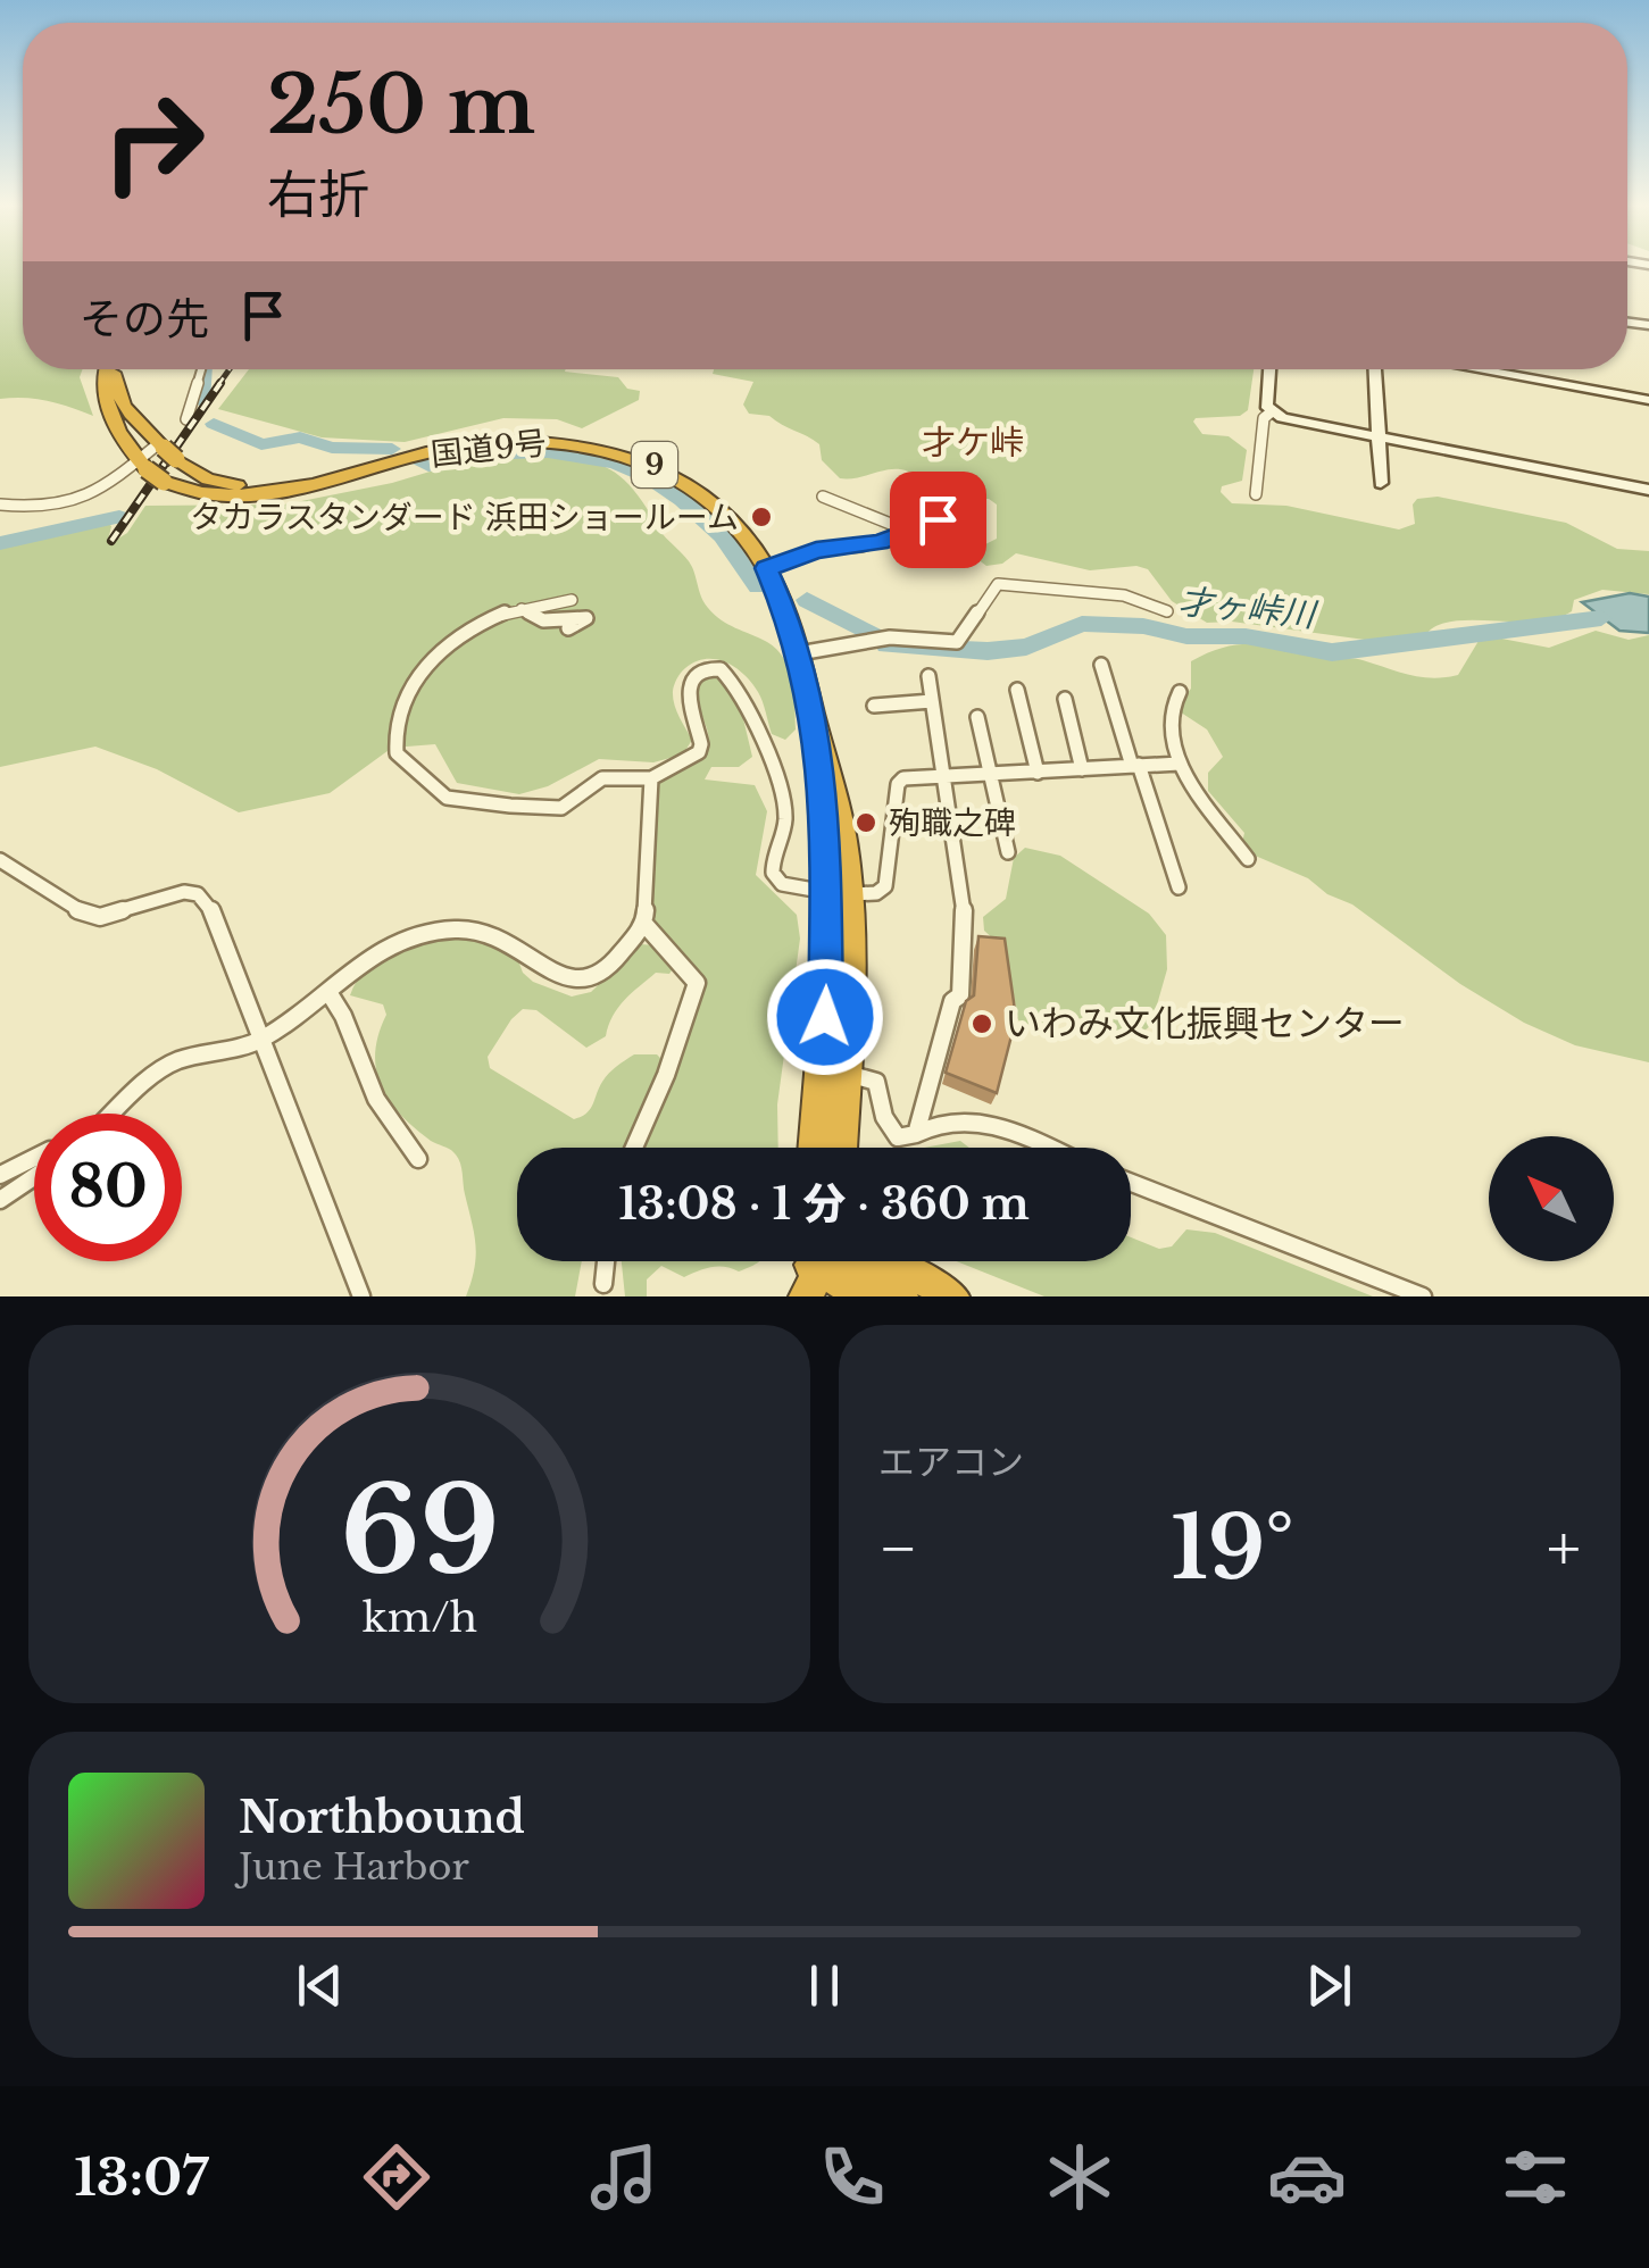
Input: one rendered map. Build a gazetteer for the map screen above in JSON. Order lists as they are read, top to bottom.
{
  "streets": {
    "highway": ["国道9号", "9"]
  },
  "districts": ["才ケ峠"],
  "water": ["才ヶ峠川"],
  "places": ["タカラスタンダード 浜田ショールーム", "殉職之碑", "いわみ文化振興センター"],
  "north": "top left",
  "page": {
    "turn": ["250 m", "右折"],
    "then": "その先",
    "limit": "80",
    "trip": "13:08 · 1 分 · 360 m",
    "tile": "エアコン",
    "heat": ["−", "19°", "+"],
    "song": ["Northbound", "June Harbor"],
    "tabs": "13:07",
    "gauge": ["69", "km/h"]
  }
}
